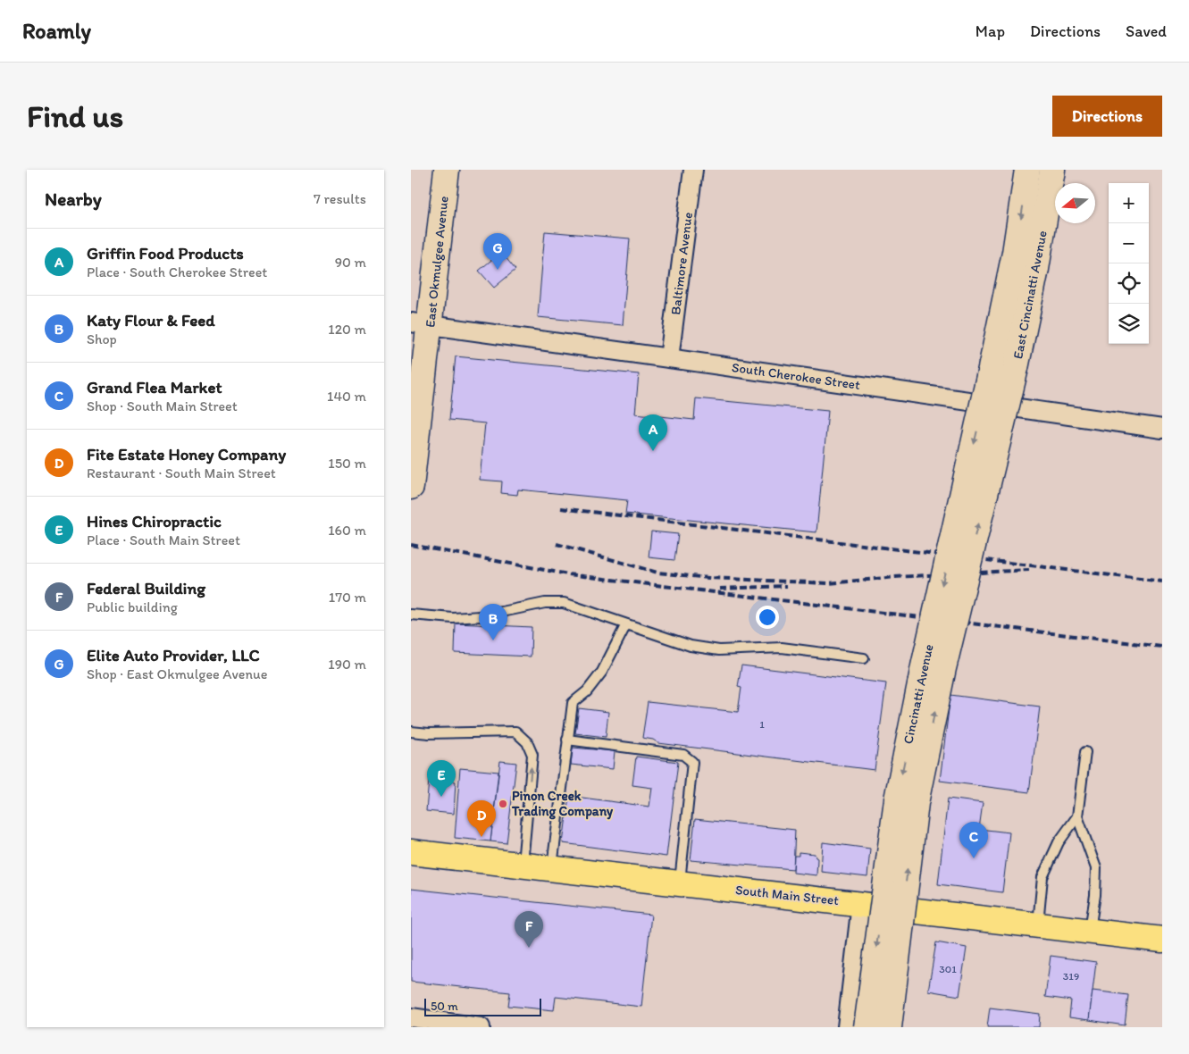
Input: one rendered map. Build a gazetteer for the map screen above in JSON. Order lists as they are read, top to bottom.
{
  "streets": {
    "main road": ["South Main Street"],
    "street": [
      "East Okmulgee Avenue",
      "Baltimore Avenue",
      "East Cincinatti Avenue",
      "South Cherokee Street",
      "Cincinatti Avenue"
    ]
  },
  "crossings": [
    ["East Okmulgee Avenue", "South Cherokee Street"],
    ["Baltimore Avenue", "South Cherokee Street"],
    ["East Cincinatti Avenue", "Cincinatti Avenue"]
  ],
  "places": ["Pinon Creek Trading Company"],
  "house_numbers": ["1", "301", "319"],
  "scale_bar": "50 m",
  "north": "left",
  "page": {
    "header": "Roamly",
    "nav": ["Map", "Directions", "Saved"],
    "buttons": "Directions",
    "title": "Find us",
    "heading": ["Nearby", "7 results"],
    "map_buttons": ["+", "−"],
    "list": [
      {
        "mark": "A",
        "name": "Griffin Food Products",
        "note": "Place · South Cherokee Street",
        "value": "90 m"
      },
      {
        "mark": "B",
        "name": "Katy Flour & Feed",
        "note": "Shop",
        "value": "120 m"
      },
      {
        "mark": "C",
        "name": "Grand Flea Market",
        "note": "Shop · South Main Street",
        "value": "140 m"
      },
      {
        "mark": "D",
        "name": "Fite Estate Honey Company",
        "note": "Restaurant · South Main Street",
        "value": "150 m"
      },
      {
        "mark": "E",
        "name": "Hines Chiropractic",
        "note": "Place · South Main Street",
        "value": "160 m"
      },
      {
        "mark": "F",
        "name": "Federal Building",
        "note": "Public building",
        "value": "170 m"
      },
      {
        "mark": "G",
        "name": "Elite Auto Provider, LLC",
        "note": "Shop · East Okmulgee Avenue",
        "value": "190 m"
      }
    ],
    "pins": [
      "G",
      "A",
      "B",
      "E",
      "D",
      "C",
      "F"
    ],
    "scale": "50 m"
  }
}
